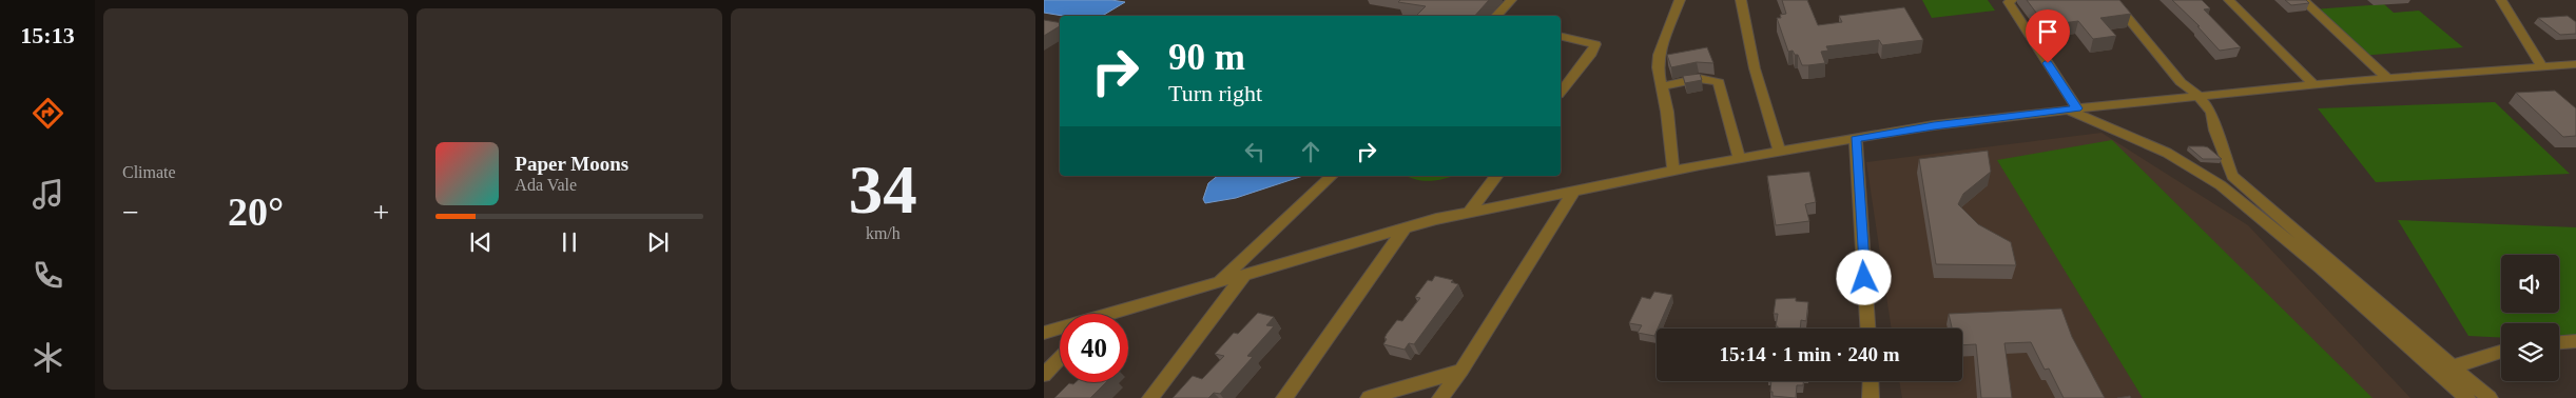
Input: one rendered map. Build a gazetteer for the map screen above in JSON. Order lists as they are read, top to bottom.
{
  "page": {
    "tabs": "15:13",
    "tile": [
      "Climate",
      ["34", "km/h"]
    ],
    "turn": ["90 m", "Turn right"],
    "song": ["Paper Moons", "Ada Vale"],
    "heat": ["−", "20°", "+"],
    "limit": "40",
    "trip": "15:14 · 1 min · 240 m"
  }
}
